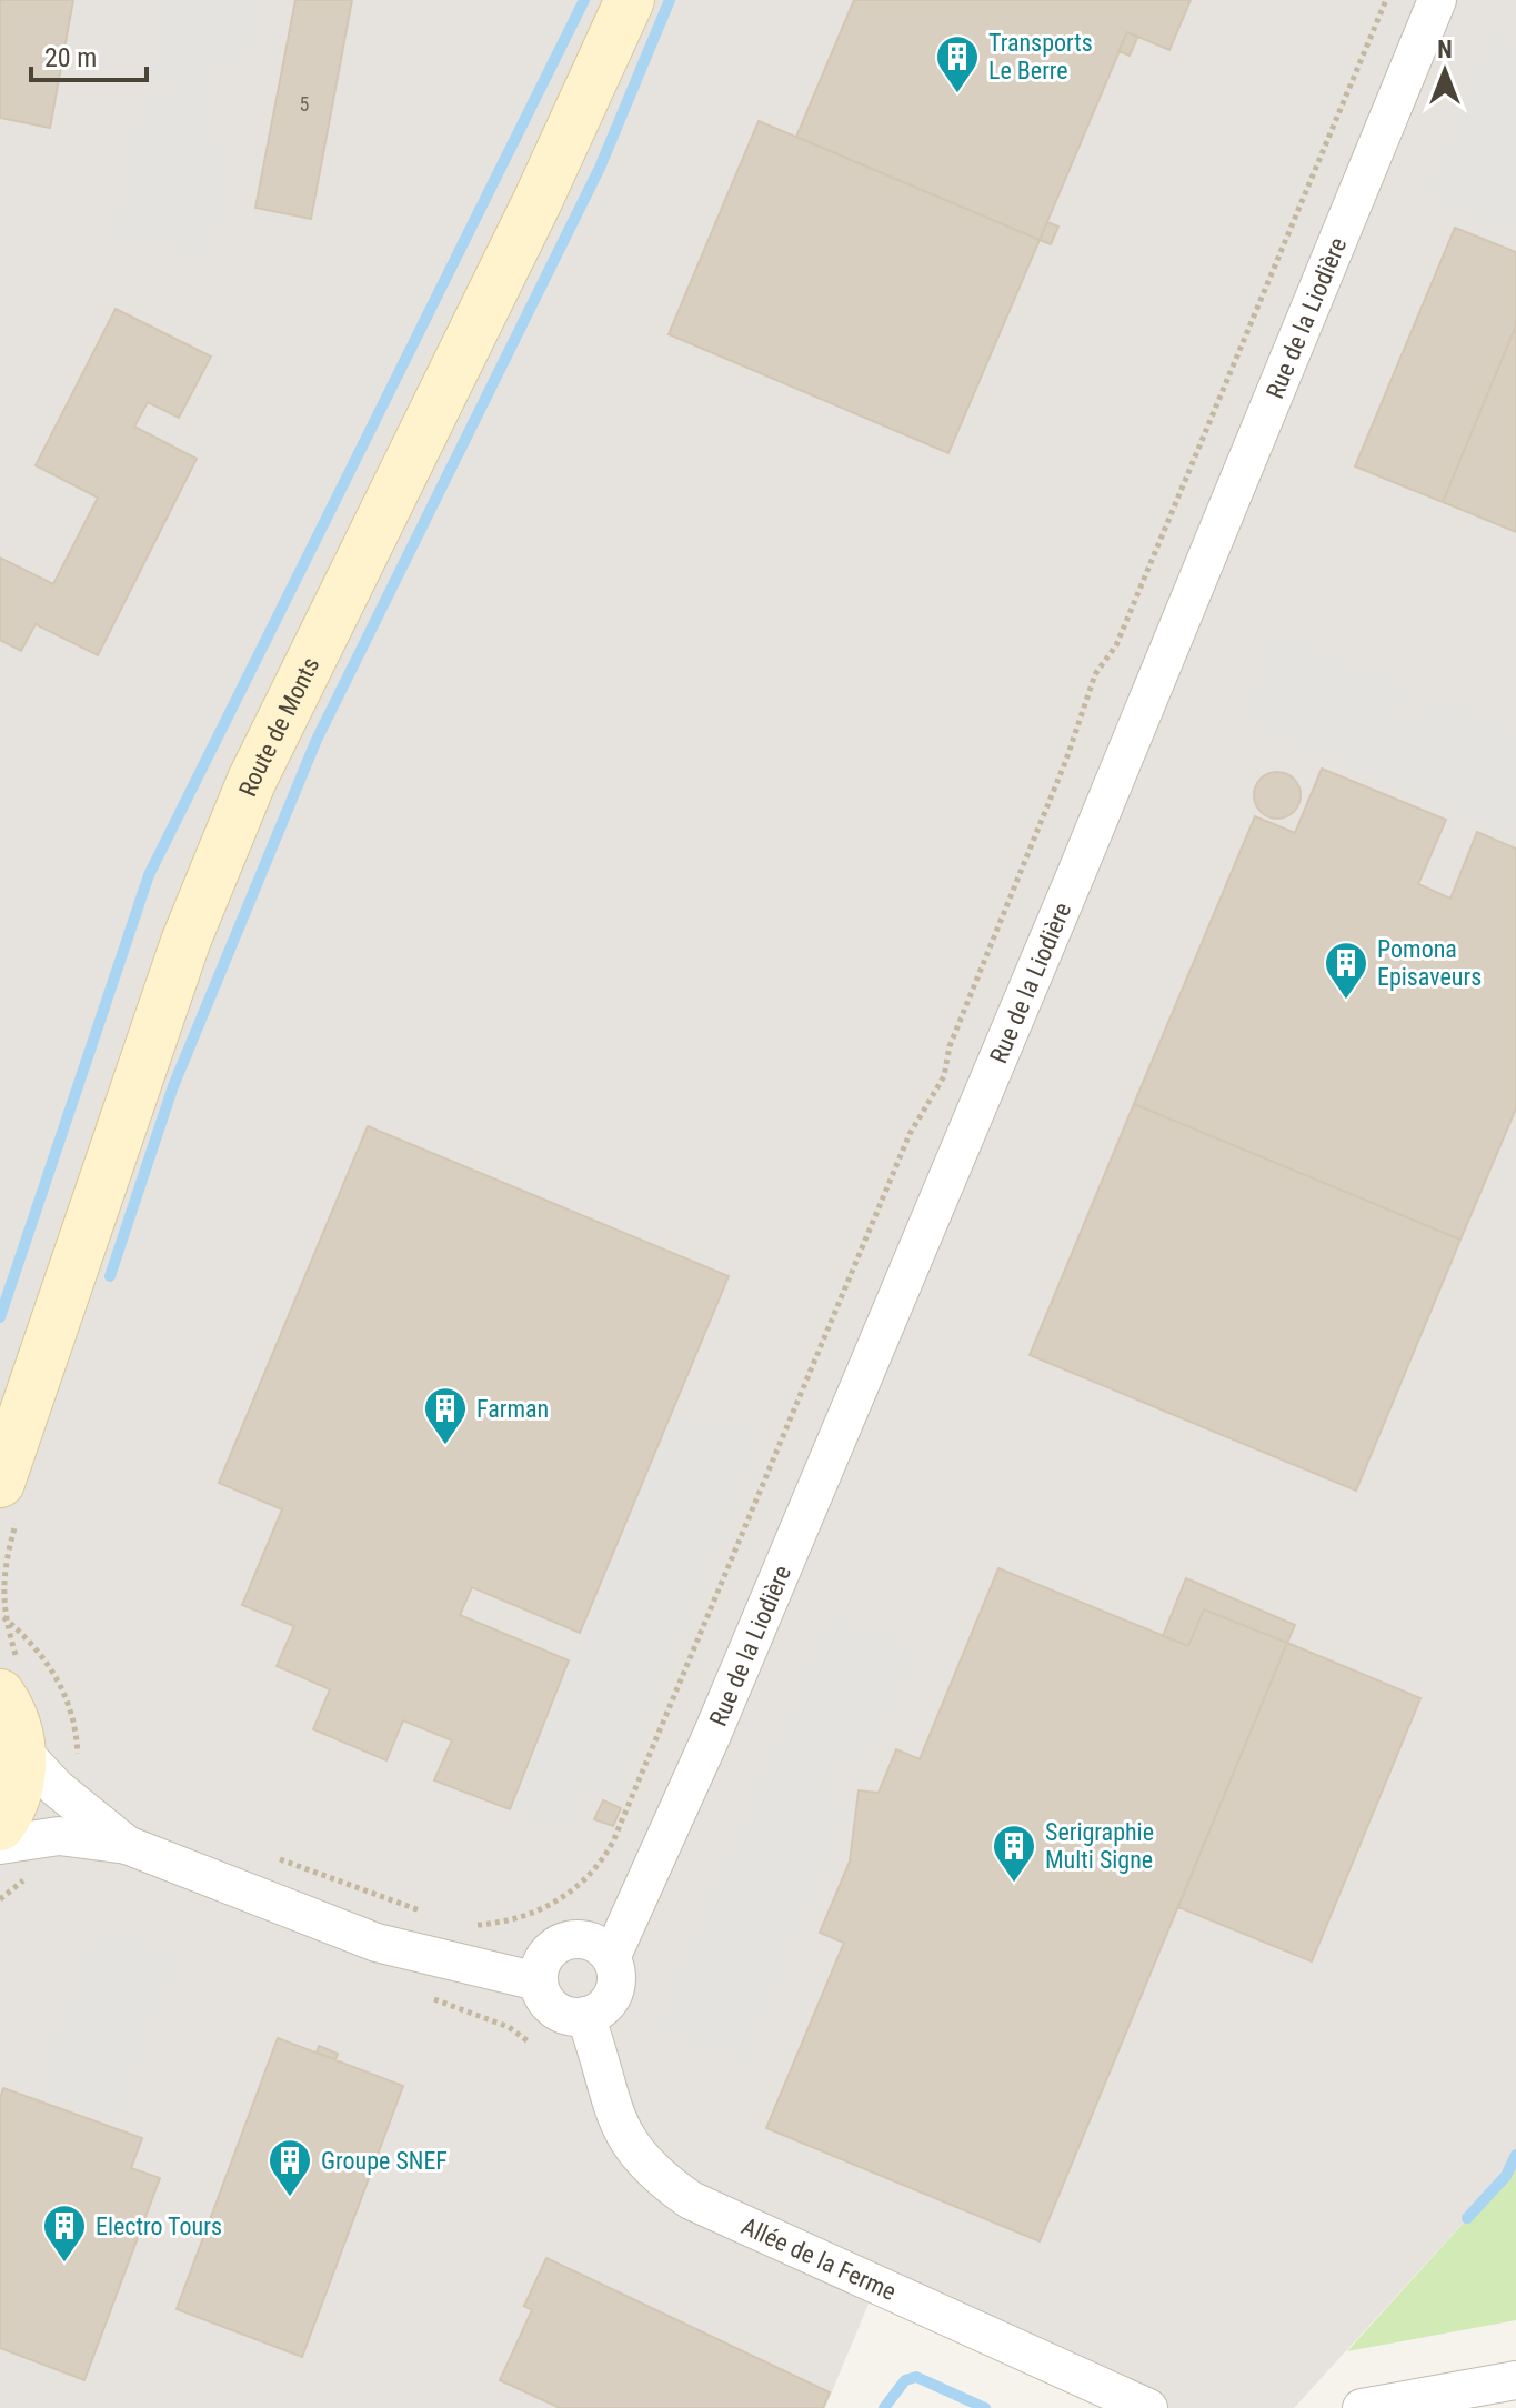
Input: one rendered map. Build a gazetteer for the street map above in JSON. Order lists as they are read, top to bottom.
{
  "streets": {
    "main road": ["Route de Monts"],
    "street": ["Rue de la Liodière", "Allée de la Ferme"]
  },
  "crossings": [
    ["Rue de la Liodière", "Allée de la Ferme"]
  ],
  "places": {
    "building": [
      "Transports Le Berre",
      "Pomona Episaveurs",
      "Farman",
      "Serigraphie Multi Signe",
      "Groupe SNEF",
      "Electro Tours"
    ]
  },
  "house_numbers": ["5"],
  "scale_bar": "20 m",
  "north": "top"
}
